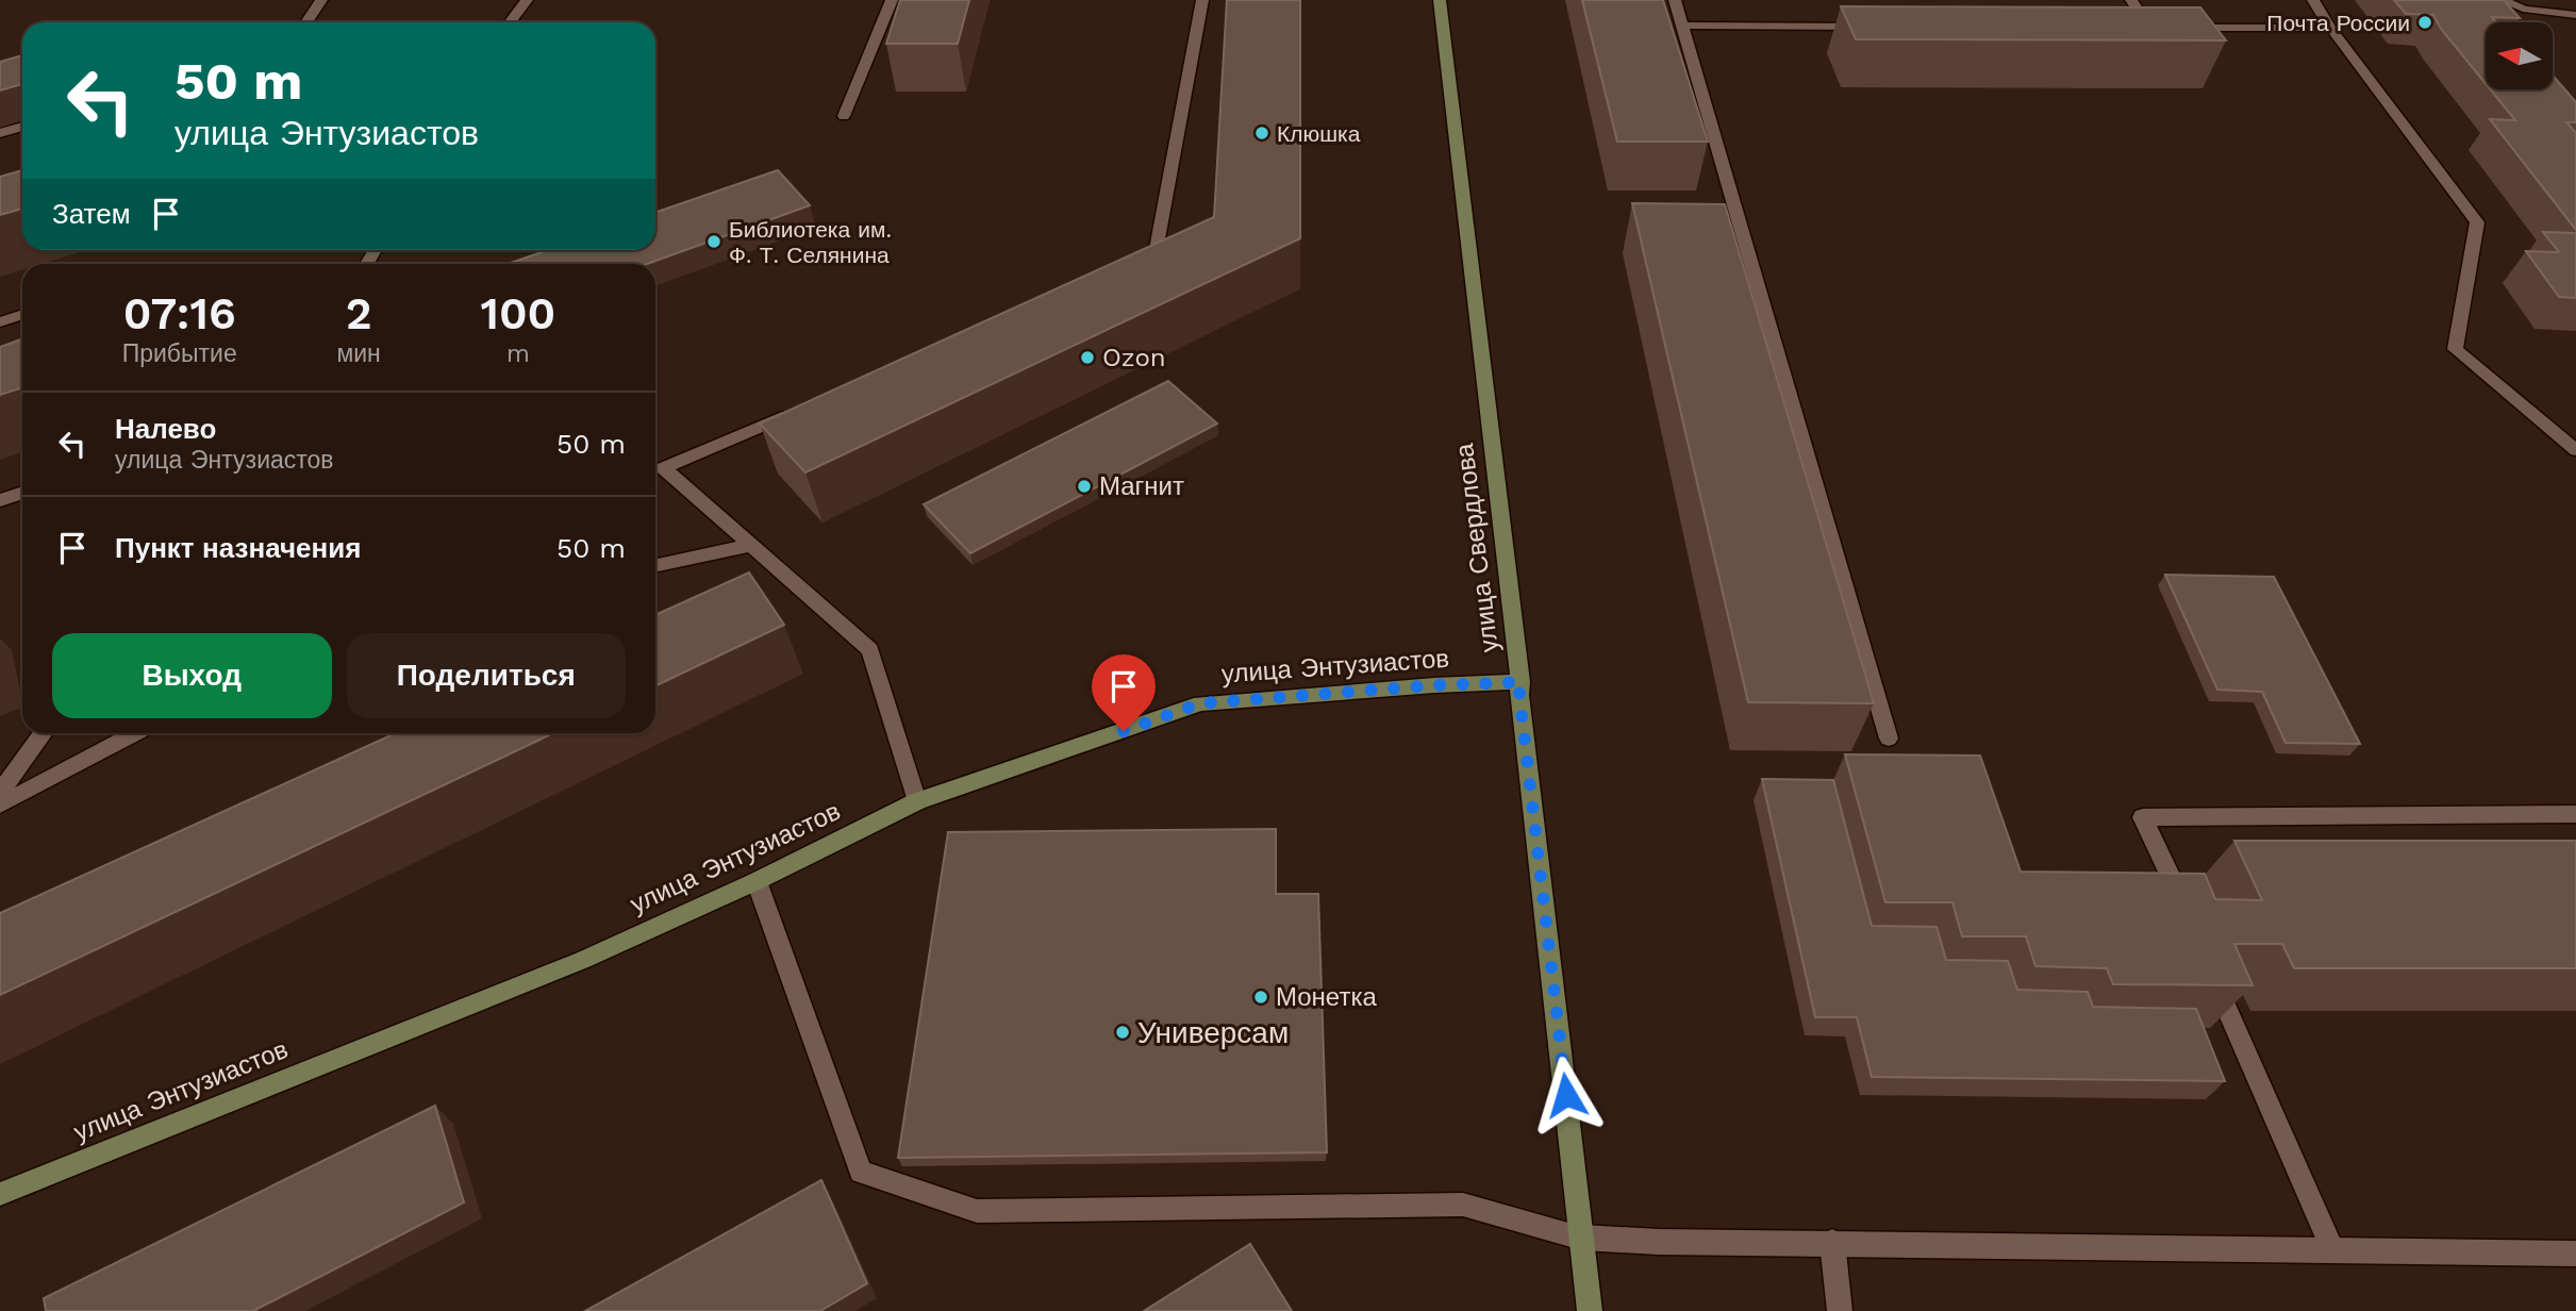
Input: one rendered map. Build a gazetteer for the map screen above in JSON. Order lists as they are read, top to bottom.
{
  "streets": {
    "main road": ["улица Свердлова", "улица Энтузиастов"]
  },
  "crossings": [
    ["улица Свердлова", "улица Энтузиастов"]
  ],
  "places": [
    "Почта России",
    "Клюшка",
    "Библиотека им. Ф. Т. Селянина",
    "Ozon",
    "Магнит",
    "Монетка",
    "Универсам"
  ],
  "north": "left",
  "page": {
    "turn": ["50 m", "улица Энтузиастов"],
    "then": "Затем",
    "eta": [
      "07:16",
      "Прибытие",
      "2",
      "мин",
      "100",
      "m"
    ],
    "list": [
      {
        "name": "Налево",
        "note": "улица Энтузиастов",
        "value": "50 m"
      },
      {
        "name": "Пункт назначения",
        "value": "50 m"
      }
    ],
    "buttons": ["Выход", "Поделиться"]
  }
}
